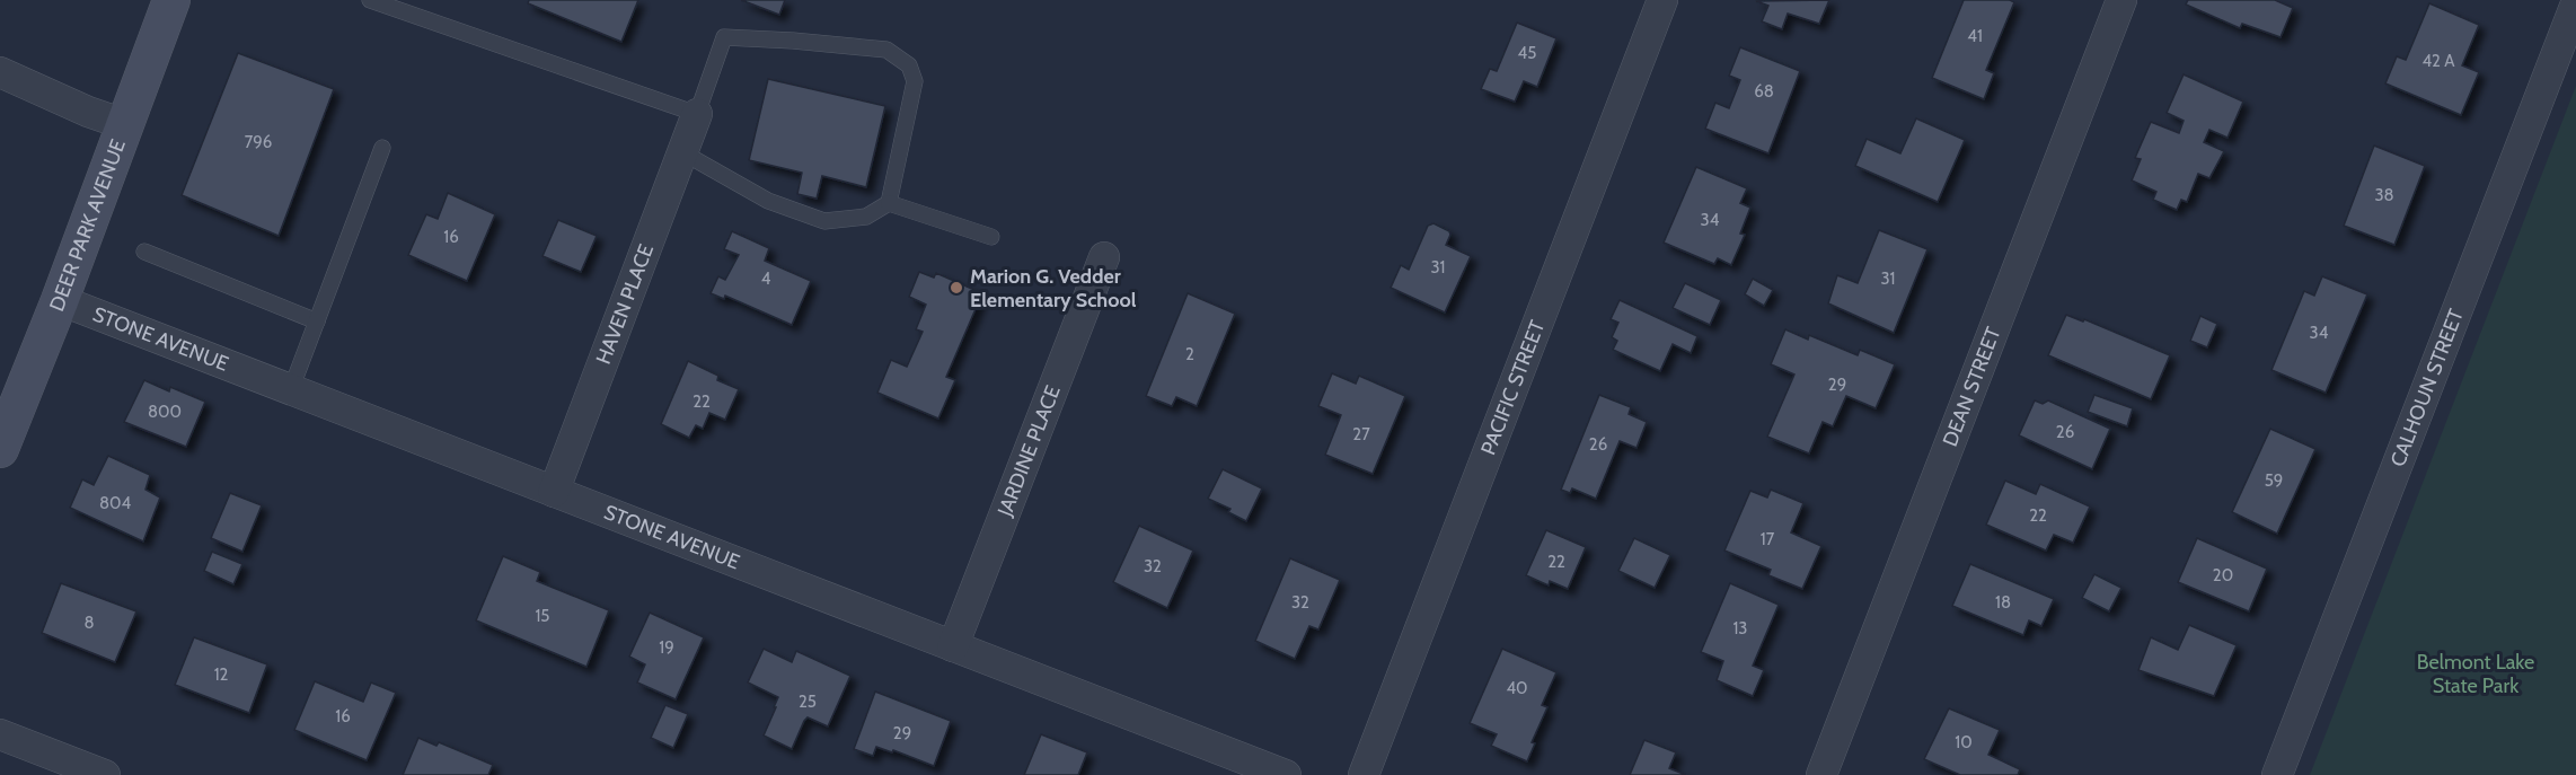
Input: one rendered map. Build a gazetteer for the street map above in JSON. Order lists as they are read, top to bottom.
{
  "streets": {
    "main road": ["DEER PARK AVENUE"],
    "street": [
      "HAVEN PLACE",
      "STONE AVENUE",
      "PACIFIC STREET",
      "DEAN STREET",
      "CALHOUN STREET",
      "JARDINE PLACE"
    ]
  },
  "crossings": [
    ["DEER PARK AVENUE", "STONE AVENUE"],
    ["HAVEN PLACE", "STONE AVENUE"],
    ["STONE AVENUE", "JARDINE PLACE"]
  ],
  "parks": ["Belmont Lake State Park"],
  "places": ["Marion G. Vedder Elementary School"],
  "house_numbers": [
    "41",
    "45",
    "42 A",
    "68",
    "796",
    "38",
    "34",
    "16",
    "31",
    "4",
    "31",
    "34",
    "2",
    "29",
    "22",
    "800",
    "26",
    "27",
    "26",
    "59",
    "804",
    "22",
    "17",
    "22",
    "32",
    "20",
    "32",
    "18",
    "15",
    "8",
    "13",
    "19",
    "12",
    "40",
    "25",
    "16",
    "29",
    "10"
  ]
}
